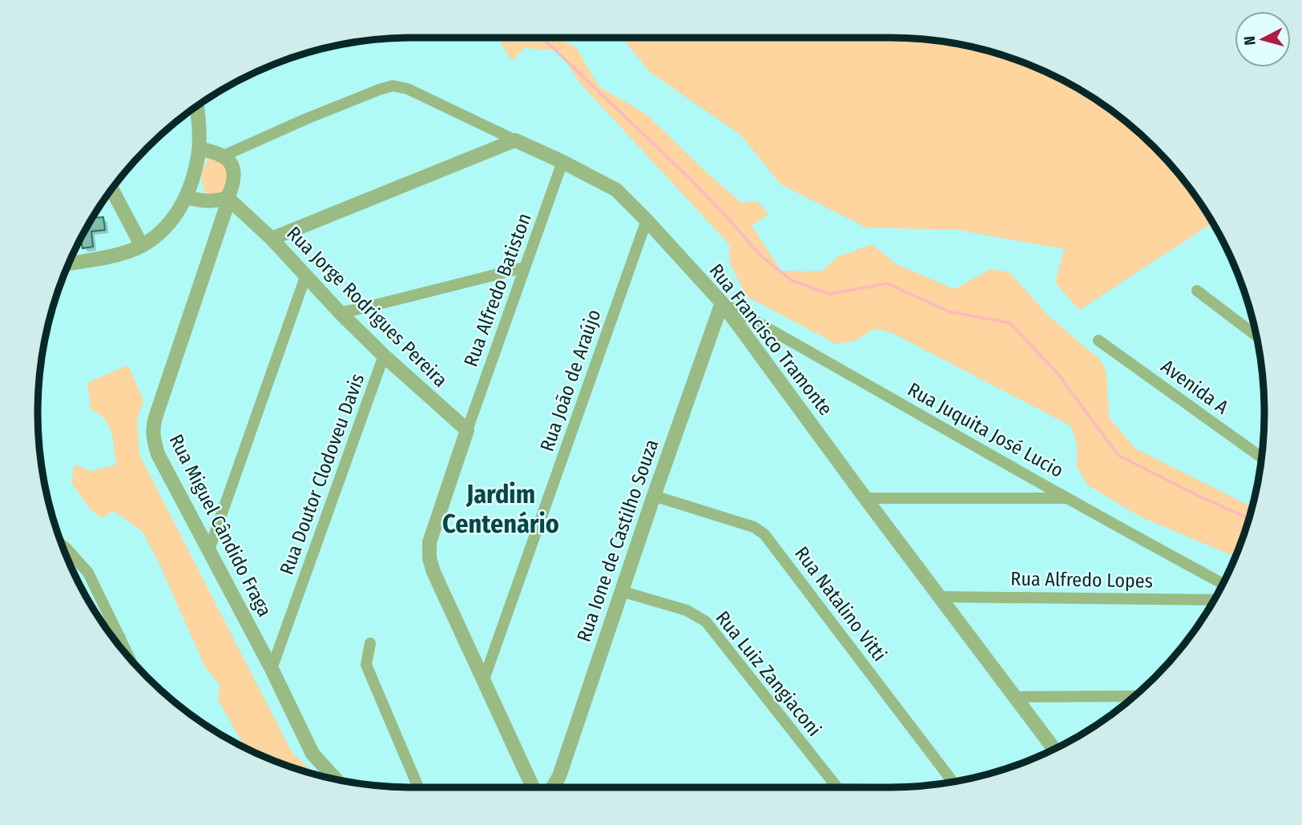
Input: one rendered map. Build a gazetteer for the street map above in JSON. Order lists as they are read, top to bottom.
{
  "streets": {
    "street": [
      "Rua Alfredo Batiston",
      "Rua Jorge Rodrigues Pereira",
      "Rua Francisco Tramonte",
      "Rua João de Araújo",
      "Avenida A",
      "Rua Juquita José Lucio",
      "Rua Doutor Clodoveu Davis",
      "Rua Miguel Cândido Fraga",
      "Rua Ione de Castilho Souza",
      "Rua Alfredo Lopes",
      "Rua Natalino Vitti",
      "Rua Luiz Zangiaconi"
    ]
  },
  "crossings": [
    ["Rua Alfredo Batiston", "Rua Jorge Rodrigues Pereira"],
    ["Rua Alfredo Batiston", "Rua Francisco Tramonte"],
    ["Rua Jorge Rodrigues Pereira", "Rua Doutor Clodoveu Davis"],
    ["Rua Jorge Rodrigues Pereira", "Rua Miguel Cândido Fraga"],
    ["Rua Francisco Tramonte", "Rua João de Araújo"],
    ["Rua Francisco Tramonte", "Rua Juquita José Lucio"],
    ["Rua Francisco Tramonte", "Rua Ione de Castilho Souza"],
    ["Rua Francisco Tramonte", "Rua Alfredo Lopes"],
    ["Rua Juquita José Lucio", "Rua Ione de Castilho Souza"],
    ["Rua Doutor Clodoveu Davis", "Rua Miguel Cândido Fraga"],
    ["Rua Ione de Castilho Souza", "Rua Natalino Vitti"],
    ["Rua Ione de Castilho Souza", "Rua Luiz Zangiaconi"]
  ],
  "districts": ["Jardim Centenário"],
  "north": "left"
}
